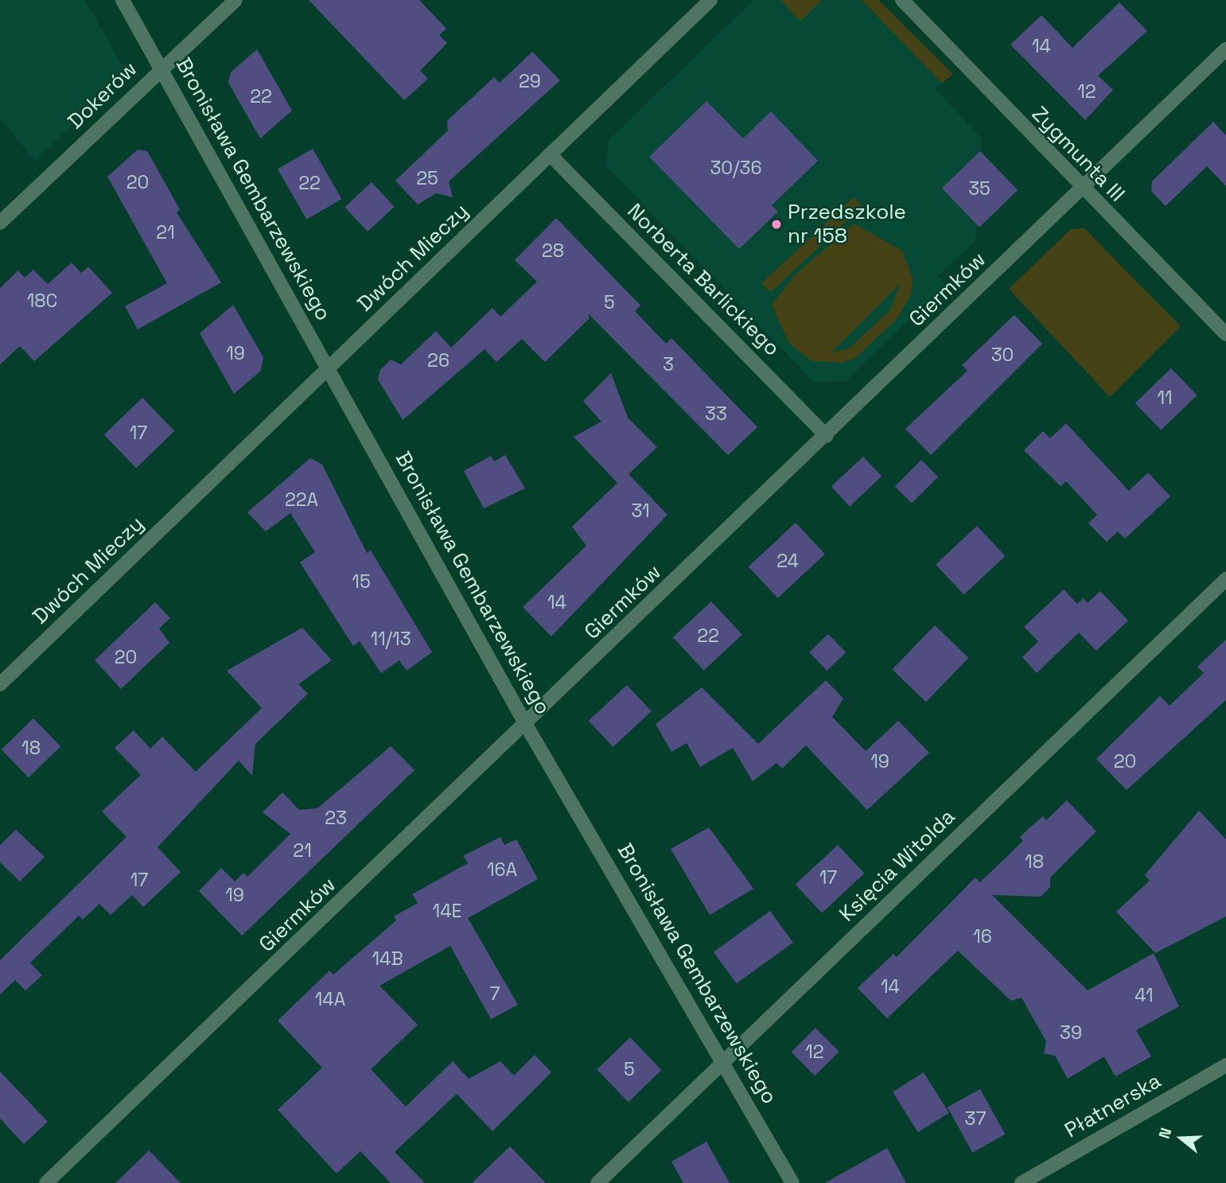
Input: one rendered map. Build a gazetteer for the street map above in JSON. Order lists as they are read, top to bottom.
{
  "streets": {
    "street": [
      "Dokerów",
      "Zygmunta III",
      "Bronisława Gembarzewskiego",
      "Dwóch Mieczy",
      "Norberta Barlickiego",
      "Giermków",
      "Księcia Witolda",
      "Płatnerska"
    ]
  },
  "crossings": [
    ["Dokerów", "Bronisława Gembarzewskiego"],
    ["Zygmunta III", "Giermków"],
    ["Bronisława Gembarzewskiego", "Dwóch Mieczy"],
    ["Bronisława Gembarzewskiego", "Giermków"],
    ["Bronisława Gembarzewskiego", "Księcia Witolda"],
    ["Dwóch Mieczy", "Norberta Barlickiego"],
    ["Norberta Barlickiego", "Giermków"]
  ],
  "places": ["Przedszkole nr 158"],
  "house_numbers": [
    "14",
    "29",
    "12",
    "22",
    "30/36",
    "25",
    "20",
    "22",
    "35",
    "21",
    "28",
    "18C",
    "5",
    "19",
    "30",
    "26",
    "3",
    "11",
    "33",
    "17",
    "22A",
    "31",
    "24",
    "15",
    "14",
    "22",
    "11/13",
    "20",
    "18",
    "19",
    "20",
    "23",
    "21",
    "18",
    "16A",
    "17",
    "17",
    "19",
    "14E",
    "16",
    "14B",
    "14",
    "7",
    "41",
    "14A",
    "39",
    "12",
    "5",
    "37"
  ],
  "north": "left"
}
